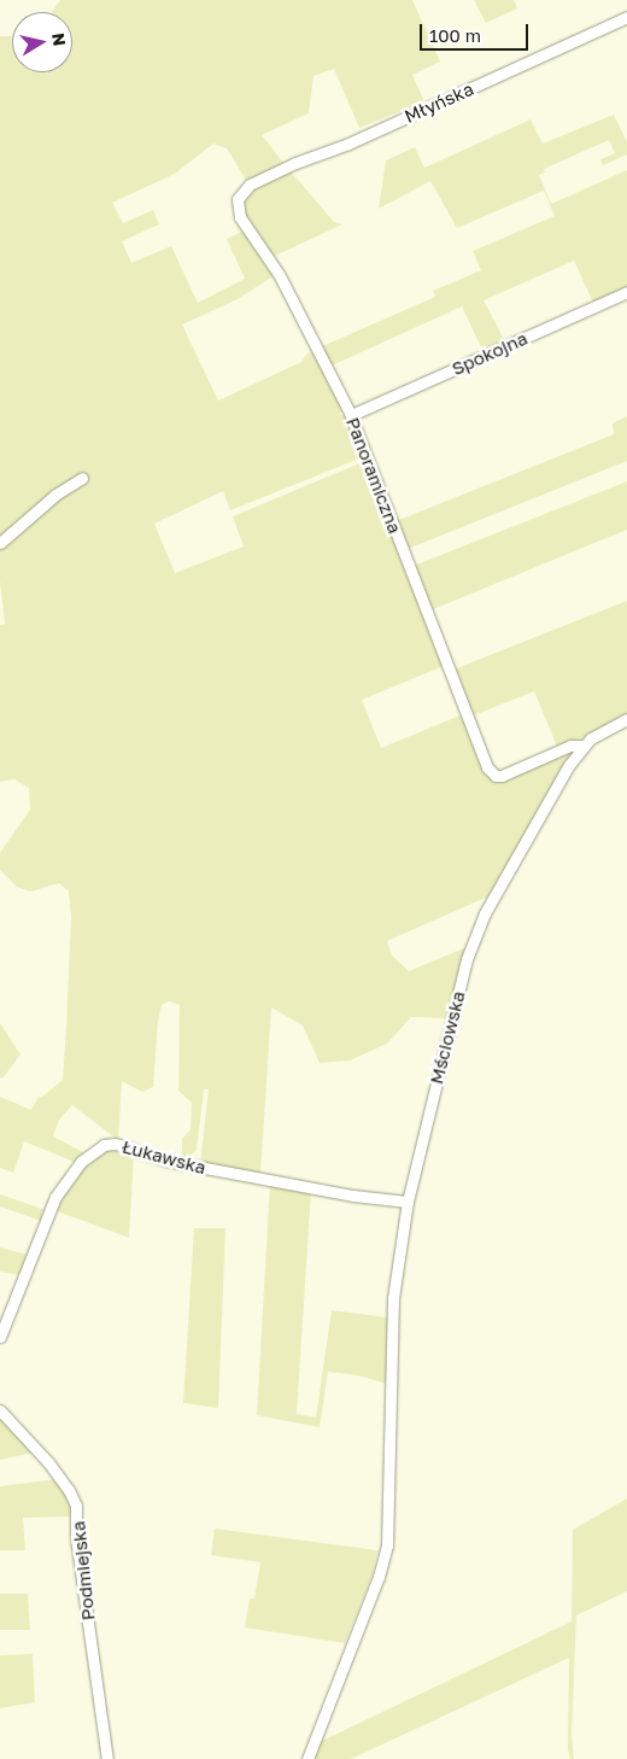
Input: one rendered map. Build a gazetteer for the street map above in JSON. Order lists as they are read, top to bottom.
{
  "streets": {
    "street": [
      "Młyńska",
      "Spokojna",
      "Panoramiczna",
      "Mściowska",
      "Łukawska",
      "Podmiejska"
    ]
  },
  "crossings": [
    ["Młyńska", "Panoramiczna"],
    ["Spokojna", "Panoramiczna"],
    ["Panoramiczna", "Mściowska"],
    ["Mściowska", "Łukawska"]
  ],
  "scale_bar": "100 m",
  "north": "right"
}
